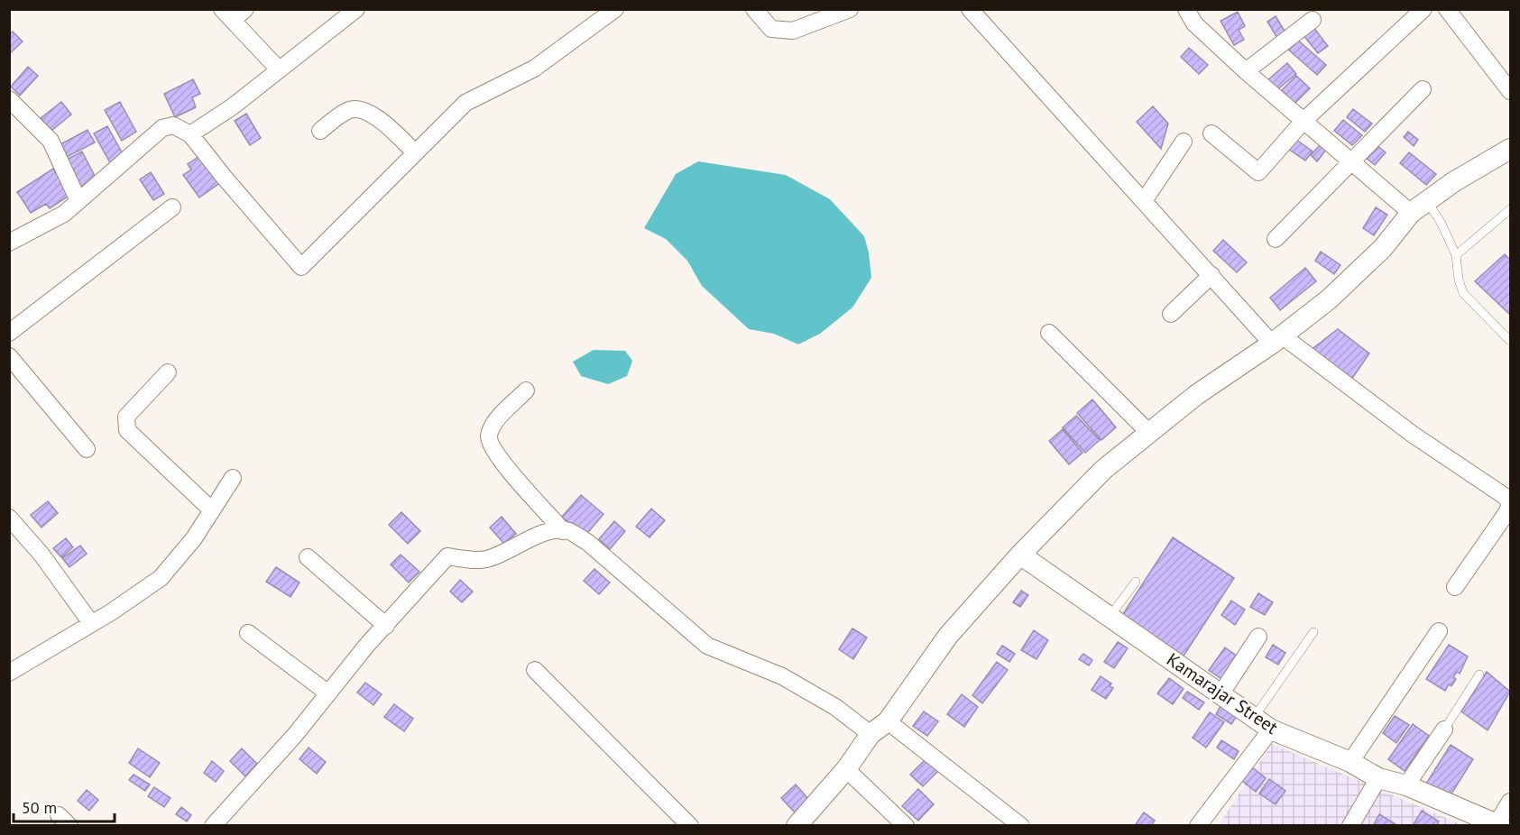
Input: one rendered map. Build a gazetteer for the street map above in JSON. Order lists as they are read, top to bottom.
{
  "streets": {
    "street": ["Kamarajar Street"]
  },
  "scale_bar": "50 m"
}
